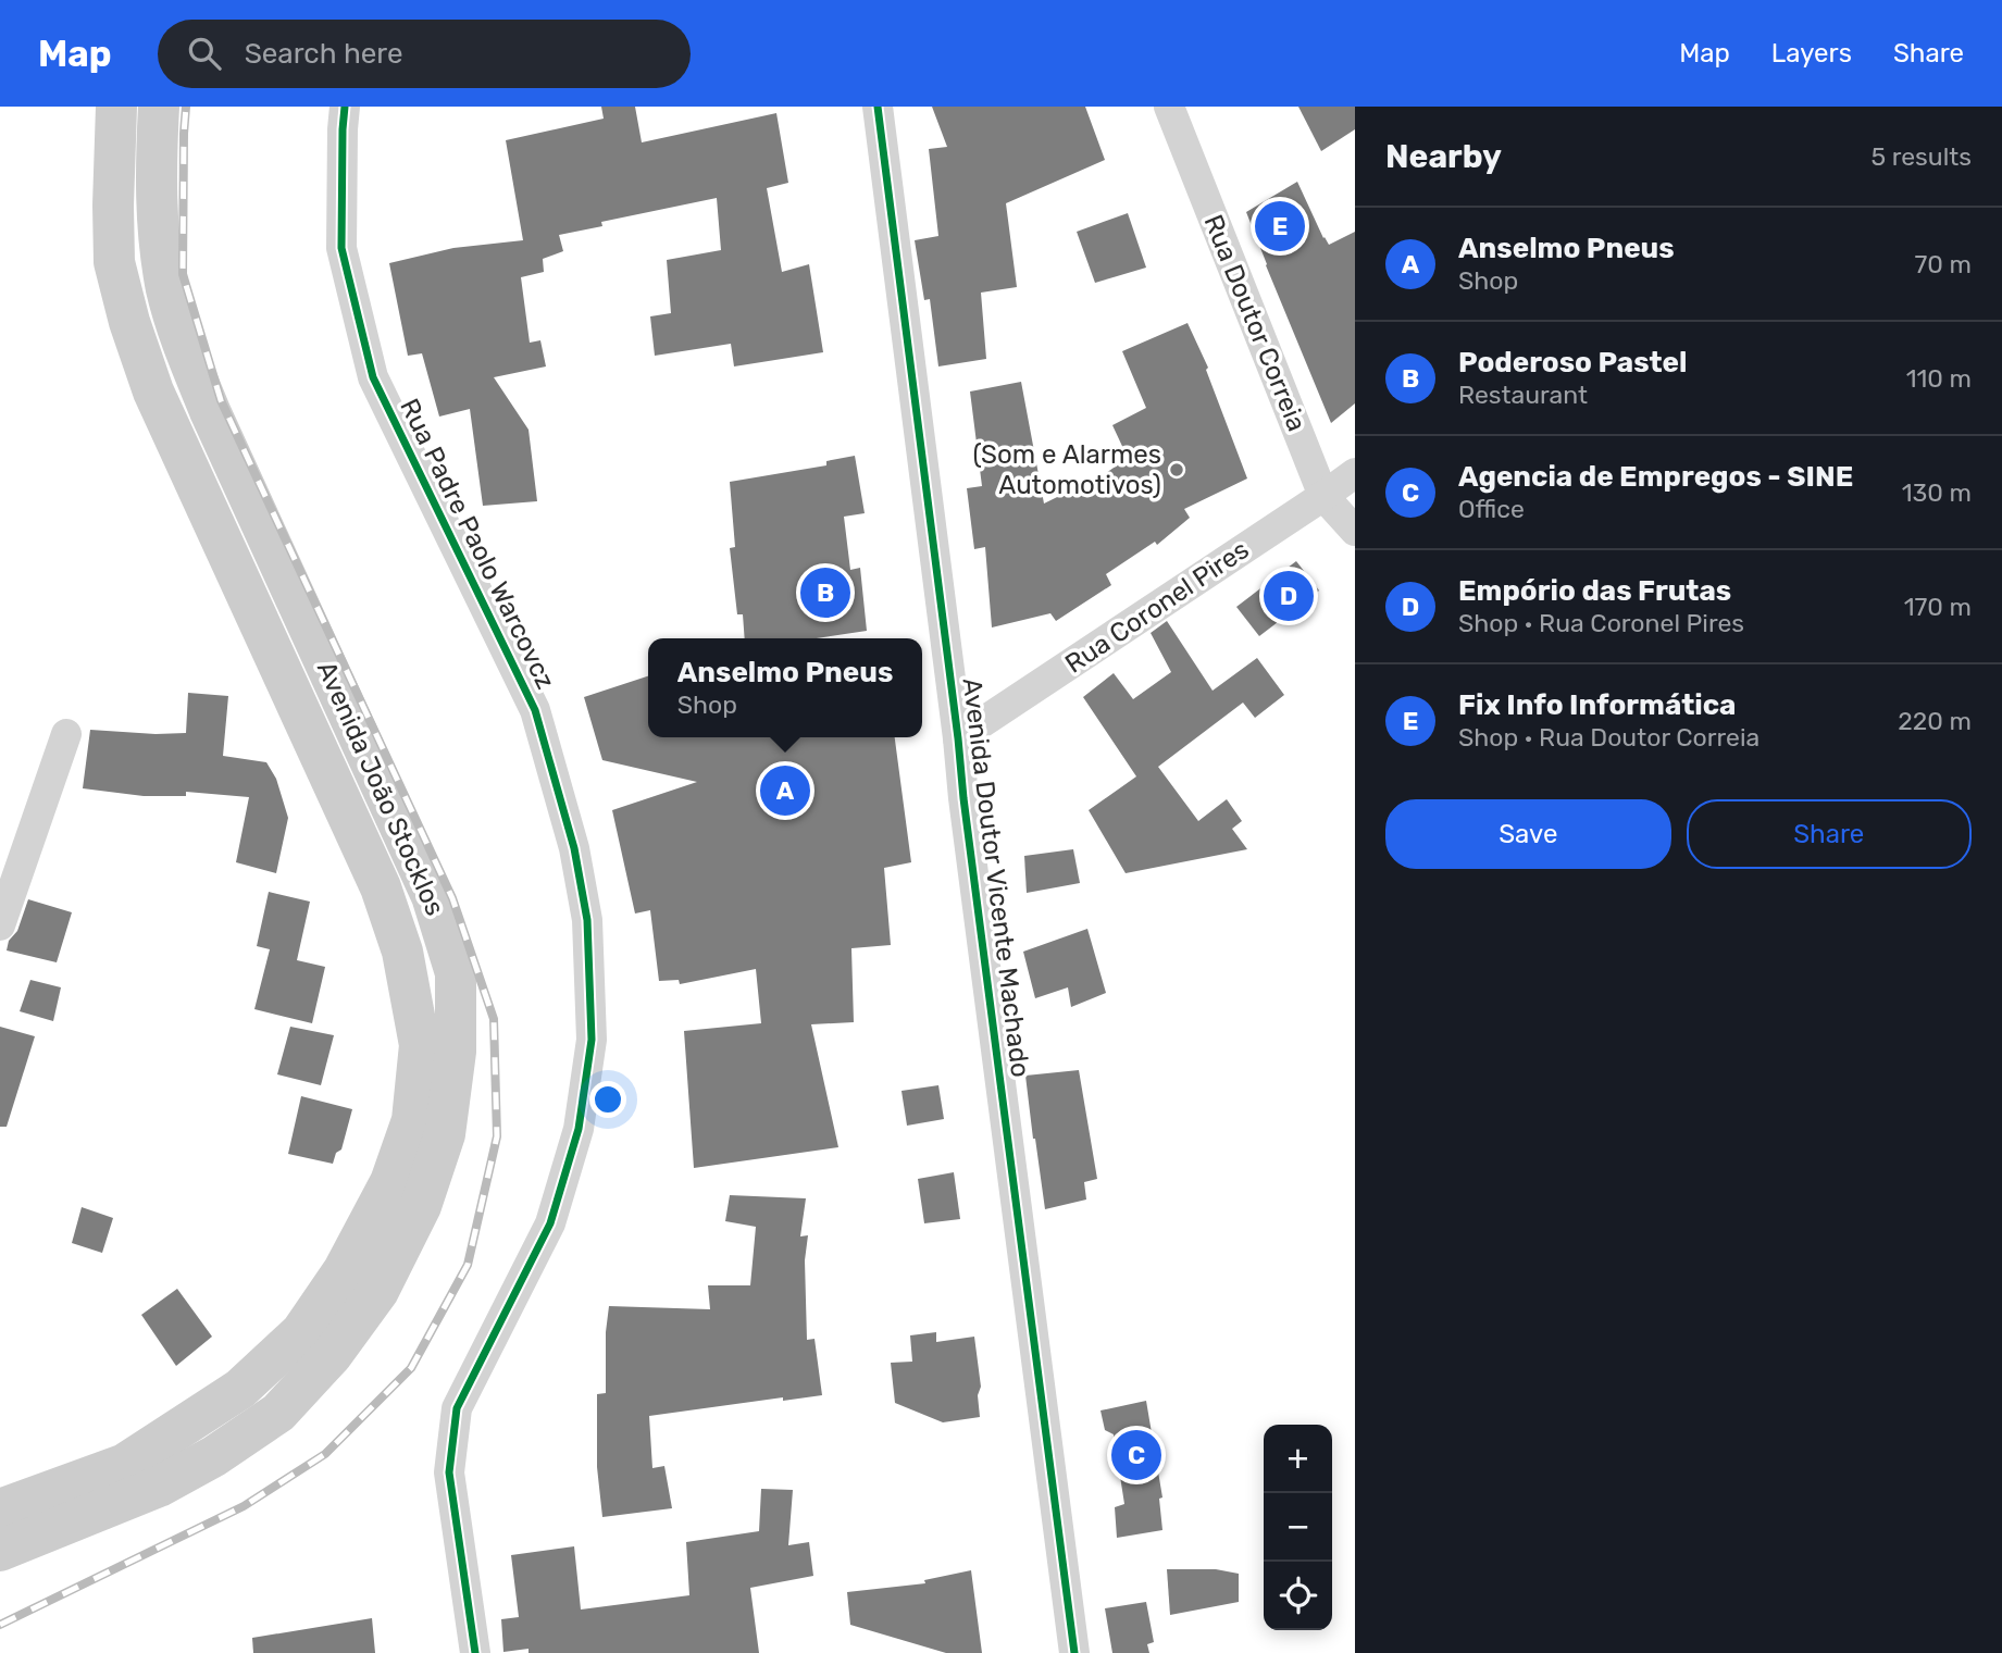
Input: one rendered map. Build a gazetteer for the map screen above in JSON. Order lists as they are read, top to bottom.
{
  "streets": {
    "main road": ["Avenida João Stocklos"],
    "street": [
      "Rua Doutor Correia",
      "Rua Padre Paolo Warcovcz",
      "Rua Coronel Pires",
      "Avenida Doutor Vicente Machado"
    ]
  },
  "crossings": [
    ["Rua Doutor Correia", "Rua Coronel Pires"],
    ["Rua Coronel Pires", "Avenida Doutor Vicente Machado"]
  ],
  "places": ["(Som e Alarmes Automotivos)"],
  "page": {
    "header": "Map",
    "search": "Search here",
    "nav": ["Map", "Layers", "Share"],
    "heading": ["Nearby", "5 results"],
    "pins": [
      "E",
      "B",
      "D",
      "A",
      "C"
    ],
    "list": [
      {
        "mark": "A",
        "name": "Anselmo Pneus",
        "note": "Shop",
        "value": "70 m"
      },
      {
        "mark": "B",
        "name": "Poderoso Pastel",
        "note": "Restaurant",
        "value": "110 m"
      },
      {
        "mark": "C",
        "name": "Agencia de Empregos - SINE",
        "note": "Office",
        "value": "130 m"
      },
      {
        "mark": "D",
        "name": "Empório das Frutas",
        "note": "Shop · Rua Coronel Pires",
        "value": "170 m"
      },
      {
        "mark": "E",
        "name": "Fix Info Informática",
        "note": "Shop · Rua Doutor Correia",
        "value": "220 m"
      }
    ],
    "popup": ["Anselmo Pneus", "Shop"],
    "buttons": ["Save", "Share"],
    "map_buttons": ["+", "−"]
  }
}
